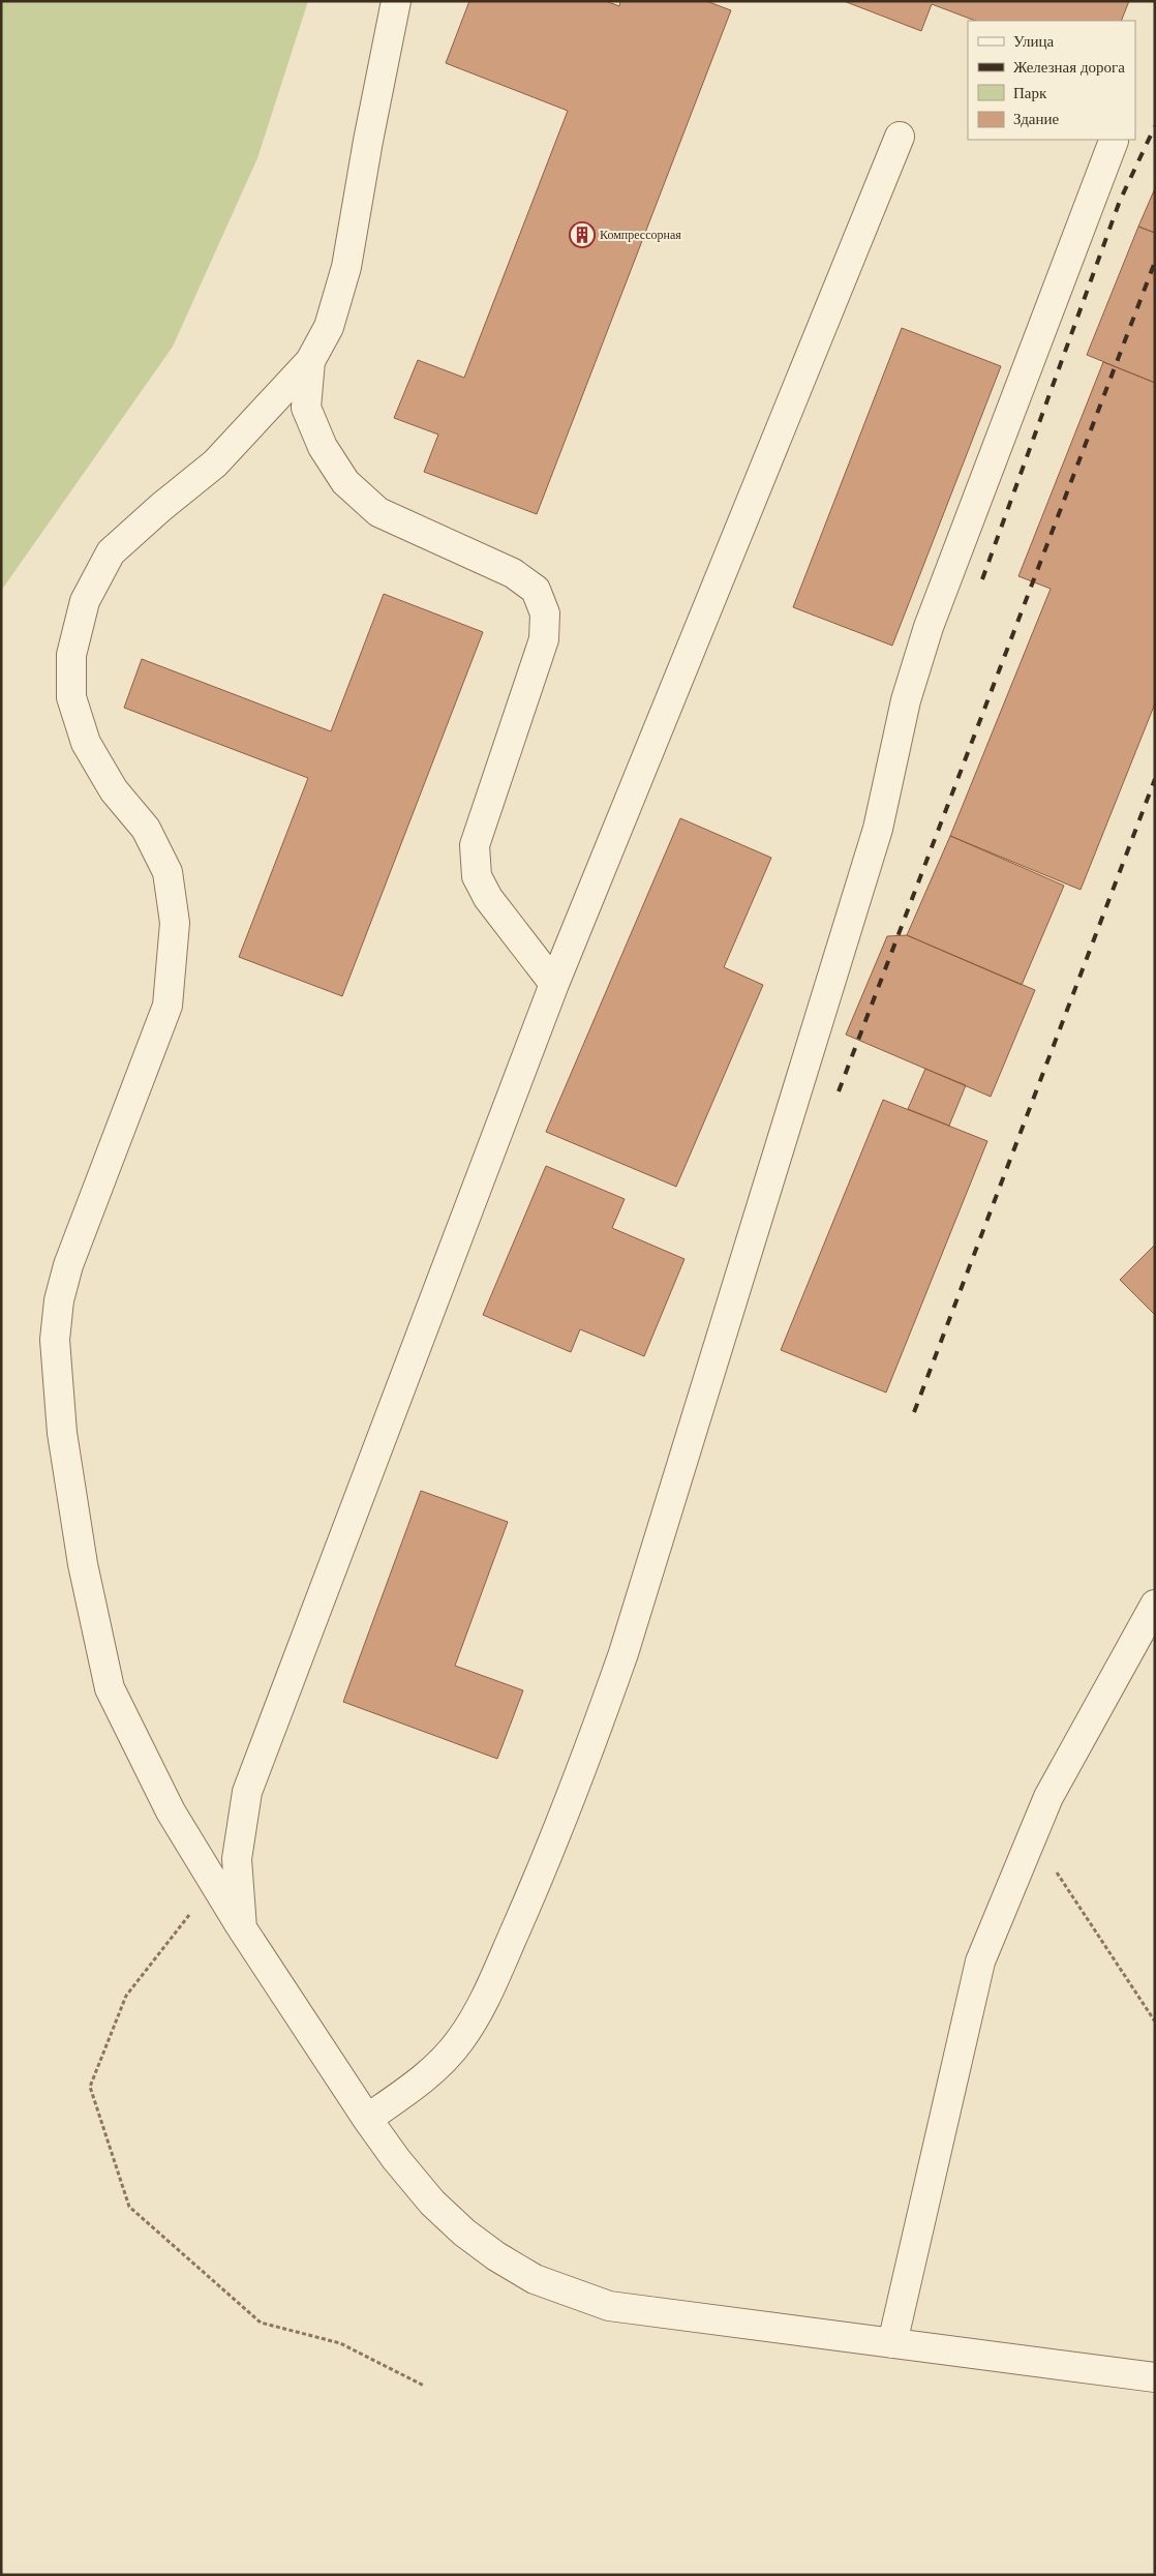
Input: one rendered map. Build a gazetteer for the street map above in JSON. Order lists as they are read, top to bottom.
{
  "places": {
    "building": ["Компрессорная"]
  },
  "legend": [
    "Улица",
    "Железная дорога",
    "Парк",
    "Здание"
  ]
}
